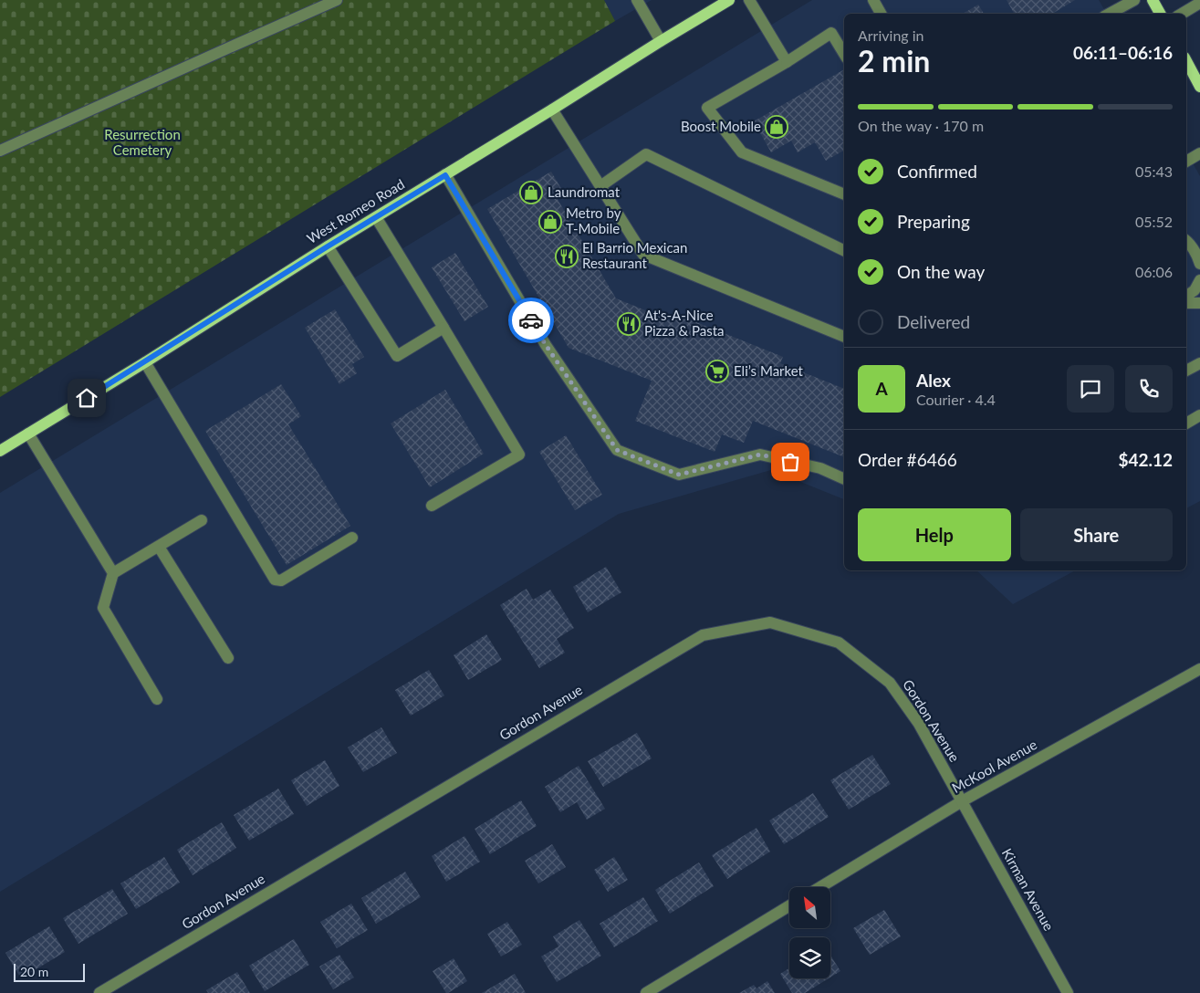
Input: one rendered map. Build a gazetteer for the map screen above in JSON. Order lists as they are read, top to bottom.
{
  "streets": {
    "main road": ["West Romeo Road"],
    "street": ["Gordon Avenue", "McKool Avenue", "Kirman Avenue"]
  },
  "crossings": [
    ["Gordon Avenue", "McKool Avenue"],
    ["Gordon Avenue", "Kirman Avenue"],
    ["McKool Avenue", "Kirman Avenue"]
  ],
  "parks": ["Resurrection Cemetery"],
  "places": {
    "shop": ["Boost Mobile", "Laundromat", "Metro by T-Mobile"],
    "restaurant": ["El Barrio Mexican Restaurant", "At's-A-Nice Pizza & Pasta"],
    "supermarket": ["Eli’s Market"]
  },
  "scale_bar": "20 m",
  "north": "top left",
  "page": {
    "heading": ["2 min", "Arriving in", "06:11–06:16"],
    "panel": [
      "Alex",
      "Courier · 4.4",
      "Order #6466",
      "$42.12"
    ],
    "bar": "On the way · 170 m",
    "list": [
      ["Confirmed", "05:43"],
      ["Preparing", "05:52"],
      ["On the way", "06:06"],
      "Delivered"
    ],
    "round": "A",
    "buttons": ["Help", "Share"],
    "scale": "20 m"
  }
}
